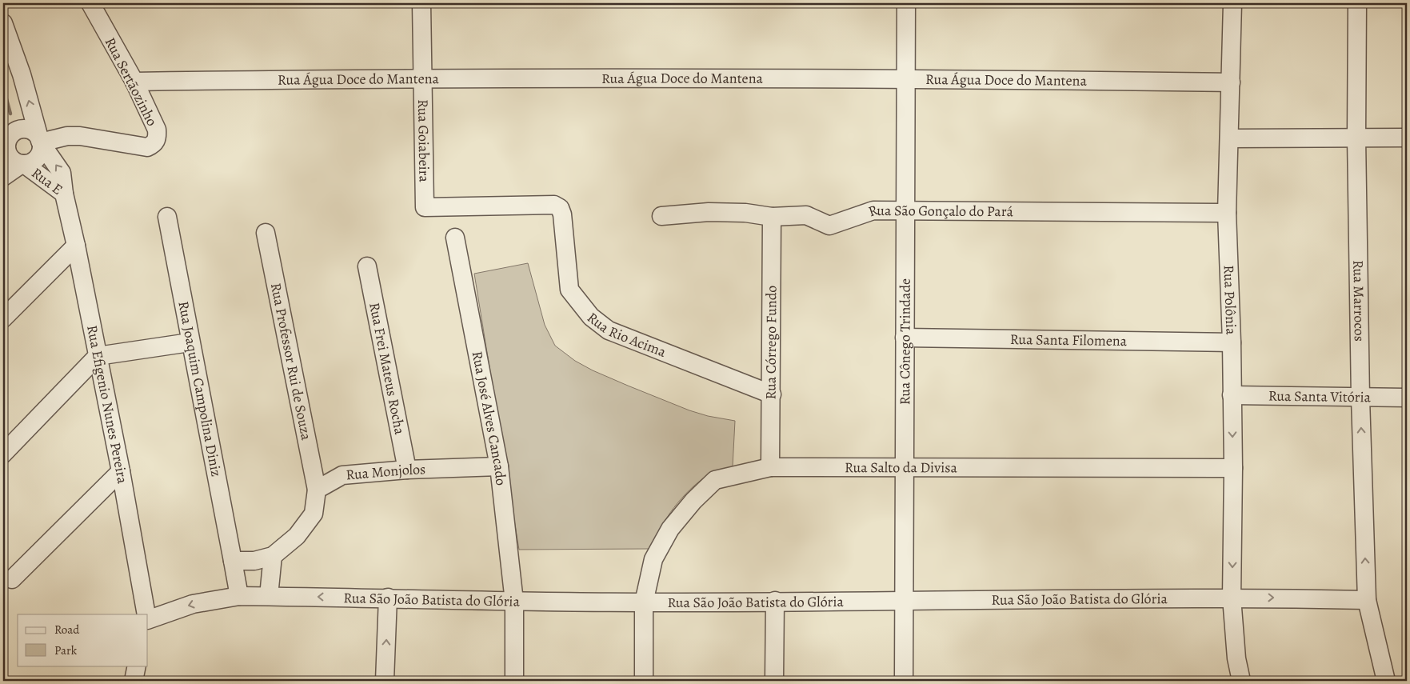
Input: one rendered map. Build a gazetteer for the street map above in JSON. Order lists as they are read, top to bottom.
{
  "streets": {
    "street": [
      "Rua Água Doce do Mantena",
      "Rua Sertãozinho",
      "Rua Goiabeira",
      "Rua E",
      "Rua São Gonçalo do Pará",
      "Rua Polônia",
      "Rua Marrocos",
      "Rua Rio Acima",
      "Rua Santa Filomena",
      "Rua Córrego Fundo",
      "Rua Cônego Trindade",
      "Rua Professor Rui de Souza",
      "Rua Frei Mateus Rocha",
      "Rua Joaquim Campolina Diniz",
      "Rua Santa Vitória",
      "Rua Efigenio Nunes Pereira",
      "Rua José Alves Cancado",
      "Rua Salto da Divisa",
      "Rua Monjolos",
      "Rua São João Batista do Glória"
    ]
  },
  "crossings": [
    ["Rua Água Doce do Mantena", "Rua Sertãozinho"],
    ["Rua Água Doce do Mantena", "Rua Goiabeira"],
    ["Rua Água Doce do Mantena", "Rua Polônia"],
    ["Rua Água Doce do Mantena", "Rua Cônego Trindade"],
    ["Rua Sertãozinho", "Rua E"],
    ["Rua Goiabeira", "Rua Rio Acima"],
    ["Rua E", "Rua Efigenio Nunes Pereira"],
    ["Rua São Gonçalo do Pará", "Rua Polônia"],
    ["Rua São Gonçalo do Pará", "Rua Córrego Fundo"],
    ["Rua São Gonçalo do Pará", "Rua Cônego Trindade"],
    ["Rua Polônia", "Rua Santa Filomena"],
    ["Rua Polônia", "Rua Santa Vitória"],
    ["Rua Polônia", "Rua Salto da Divisa"],
    ["Rua Polônia", "Rua São João Batista do Glória"],
    ["Rua Marrocos", "Rua Santa Vitória"],
    ["Rua Marrocos", "Rua São João Batista do Glória"],
    ["Rua Rio Acima", "Rua Córrego Fundo"],
    ["Rua Santa Filomena", "Rua Cônego Trindade"],
    ["Rua Córrego Fundo", "Rua Salto da Divisa"],
    ["Rua Cônego Trindade", "Rua Salto da Divisa"],
    ["Rua Cônego Trindade", "Rua São João Batista do Glória"],
    ["Rua Professor Rui de Souza", "Rua Monjolos"],
    ["Rua Frei Mateus Rocha", "Rua Monjolos"],
    ["Rua José Alves Cancado", "Rua Monjolos"],
    ["Rua José Alves Cancado", "Rua São João Batista do Glória"],
    ["Rua Salto da Divisa", "Rua São João Batista do Glória"]
  ],
  "one_way": ["Rua E"],
  "legend": ["Road", "Park"]
}
